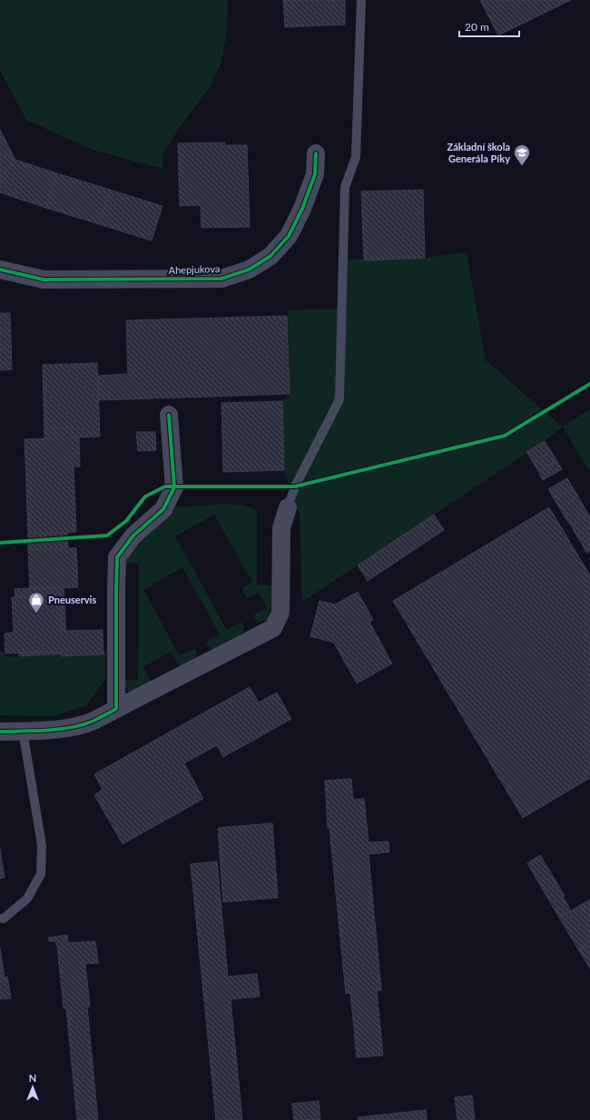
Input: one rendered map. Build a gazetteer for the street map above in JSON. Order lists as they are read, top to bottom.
{
  "streets": {
    "street": ["Ahepjukova"]
  },
  "places": {
    "school or university": ["Základní škola Generála Píky"],
    "shop": ["Pneuservis"]
  },
  "scale_bar": "20 m",
  "north": "top"
}
